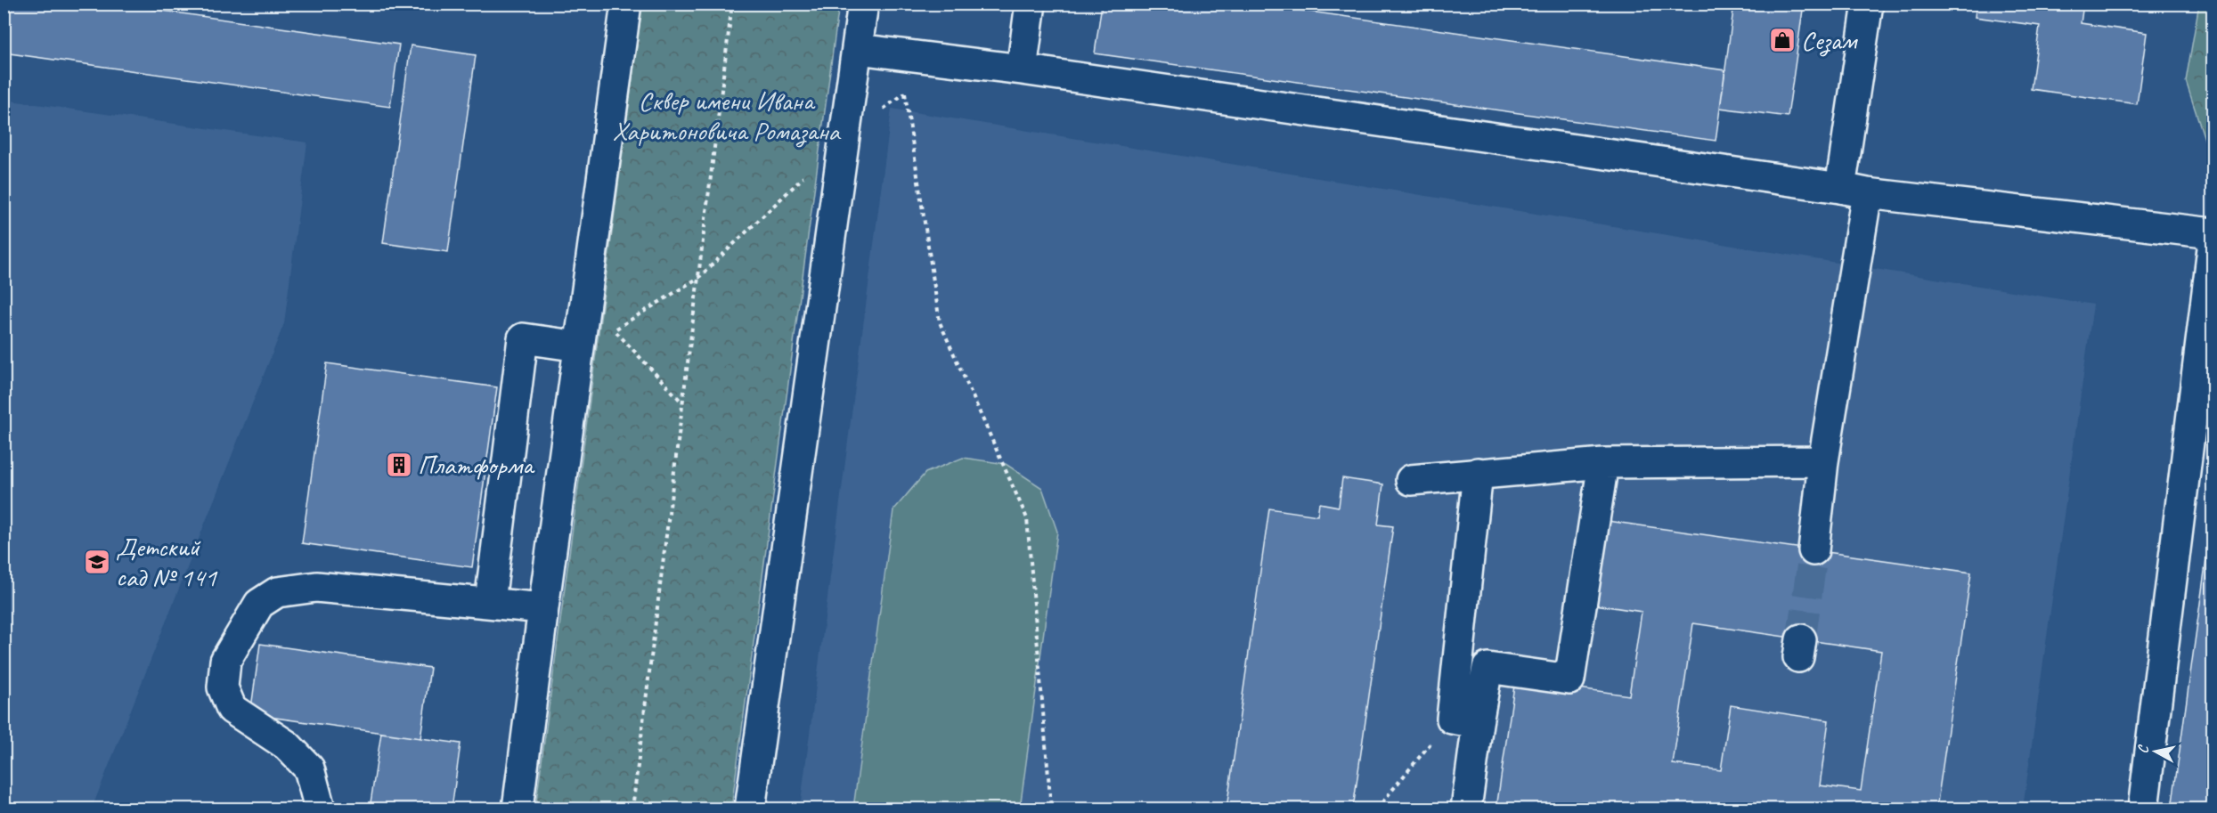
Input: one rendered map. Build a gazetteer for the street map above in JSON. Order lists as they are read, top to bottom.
{
  "parks": ["Сквер имени Ивана Харитоновича Ромазана"],
  "places": {
    "shop": ["Сезам"],
    "building": ["Платформа"],
    "school or university": ["Детский сад № 141"]
  },
  "north": "left"
}
